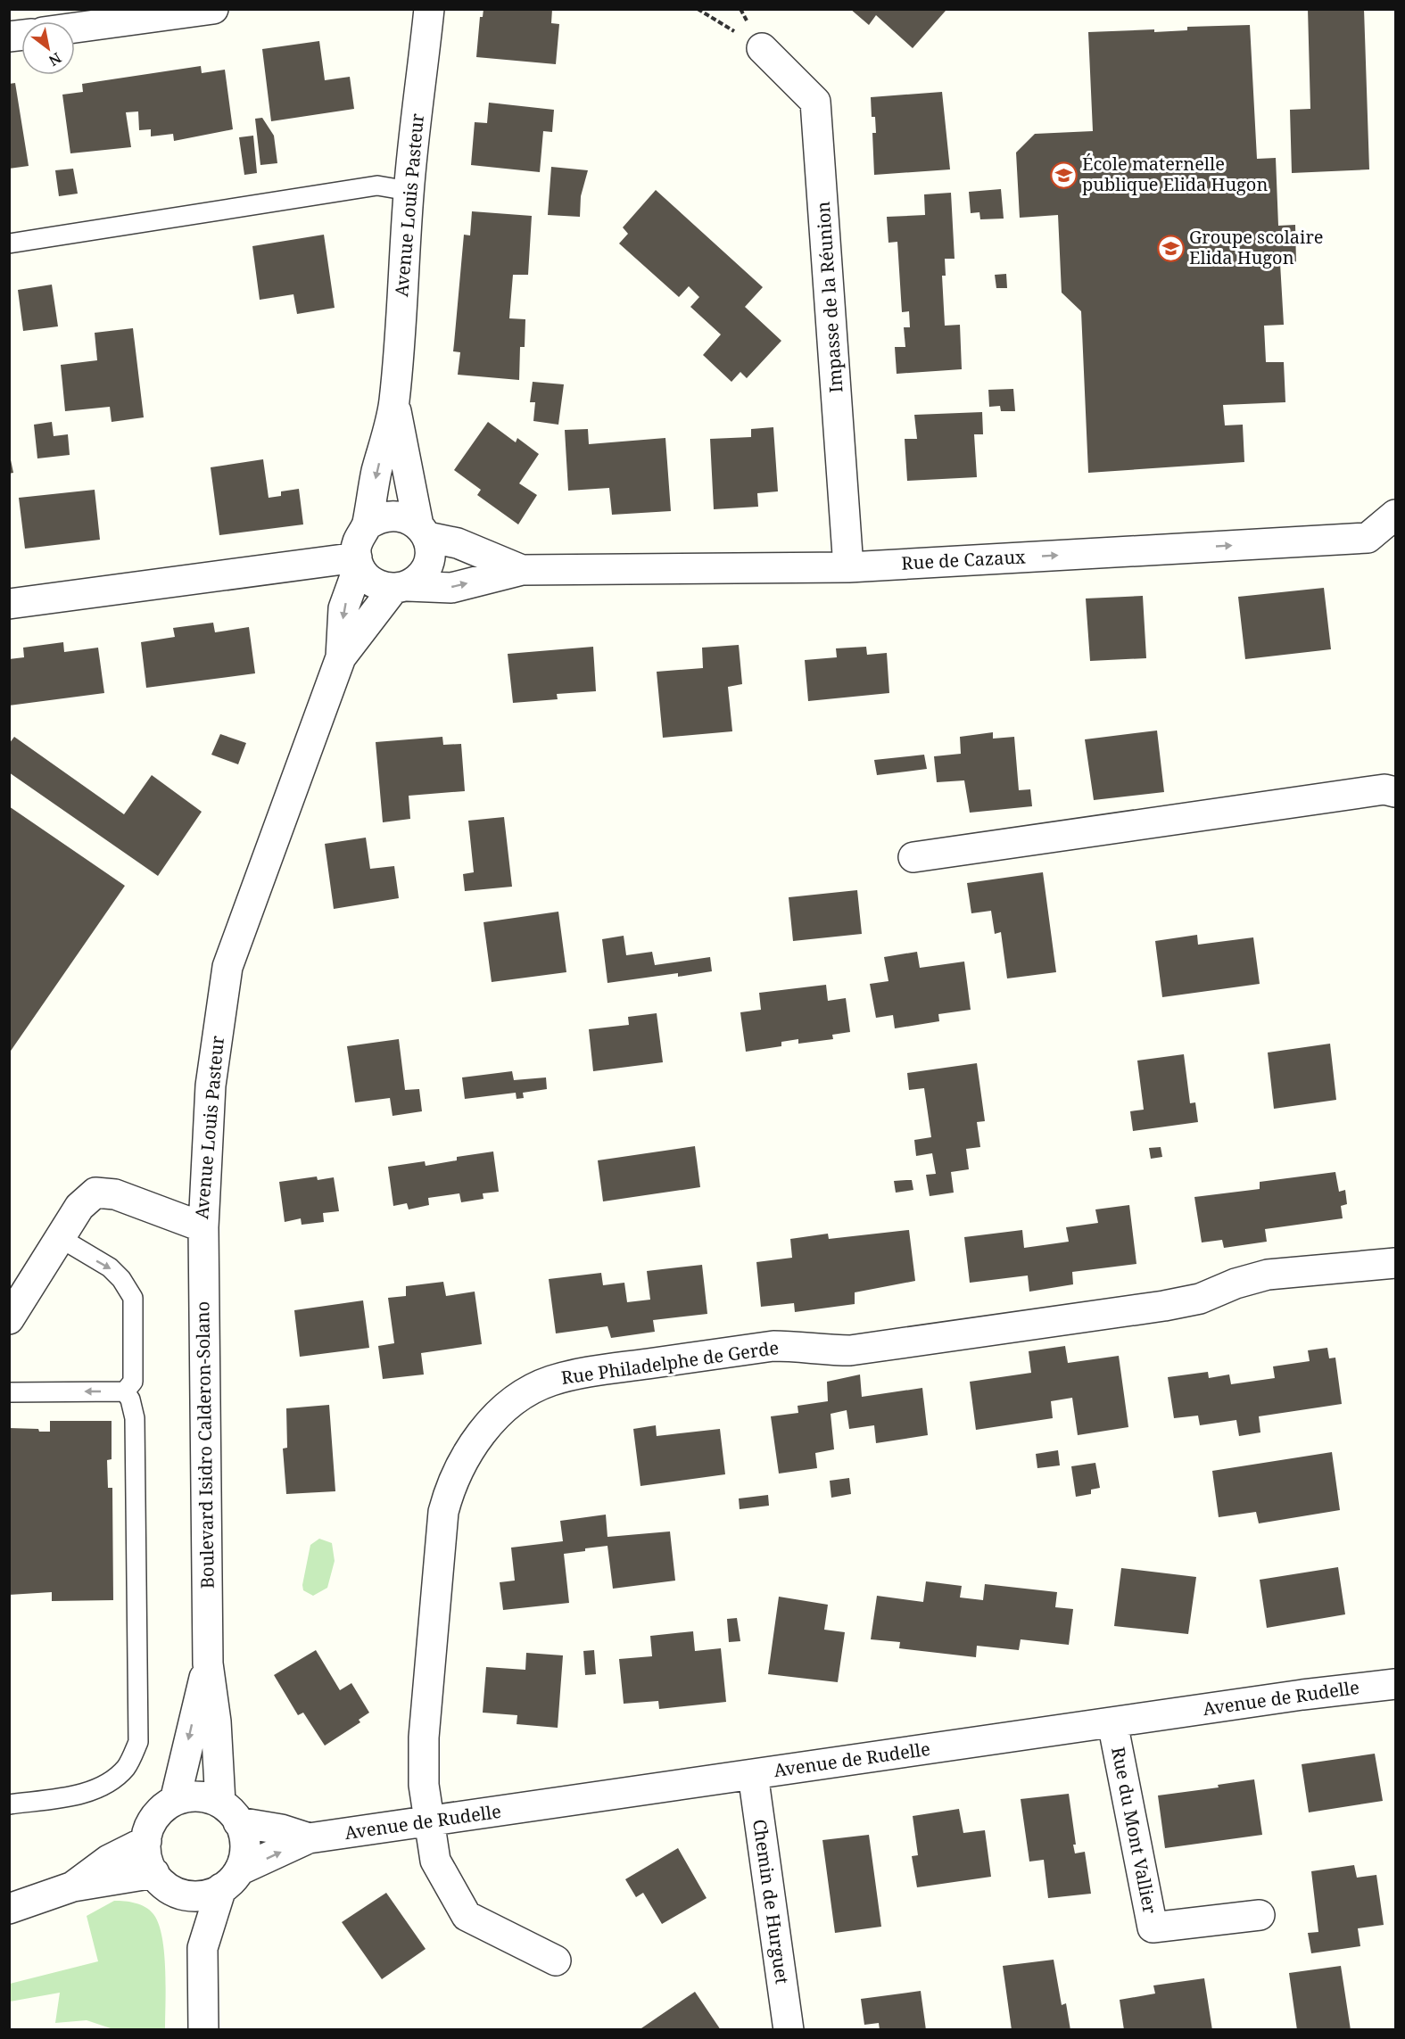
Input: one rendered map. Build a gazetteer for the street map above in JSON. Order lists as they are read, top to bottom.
{
  "streets": {
    "street": [
      "Avenue Louis Pasteur",
      "Impasse de la Réunion",
      "Rue de Cazaux",
      "Rue Philadelphe de Gerde",
      "Boulevard Isidro Calderon-Solano",
      "Avenue de Rudelle",
      "Rue du Mont Vallier",
      "Chemin de Hurguet"
    ]
  },
  "crossings": [
    ["Avenue Louis Pasteur", "Rue de Cazaux"],
    ["Avenue Louis Pasteur", "Boulevard Isidro Calderon-Solano"],
    ["Impasse de la Réunion", "Rue de Cazaux"],
    ["Rue Philadelphe de Gerde", "Avenue de Rudelle"],
    ["Boulevard Isidro Calderon-Solano", "Avenue de Rudelle"],
    ["Avenue de Rudelle", "Rue du Mont Vallier"],
    ["Avenue de Rudelle", "Chemin de Hurguet"]
  ],
  "one_way": ["Rue de Cazaux"],
  "places": {
    "school or university": ["École maternelle publique Elida Hugon", "Groupe scolaire Elida Hugon"]
  },
  "north": "bottom right"
}
